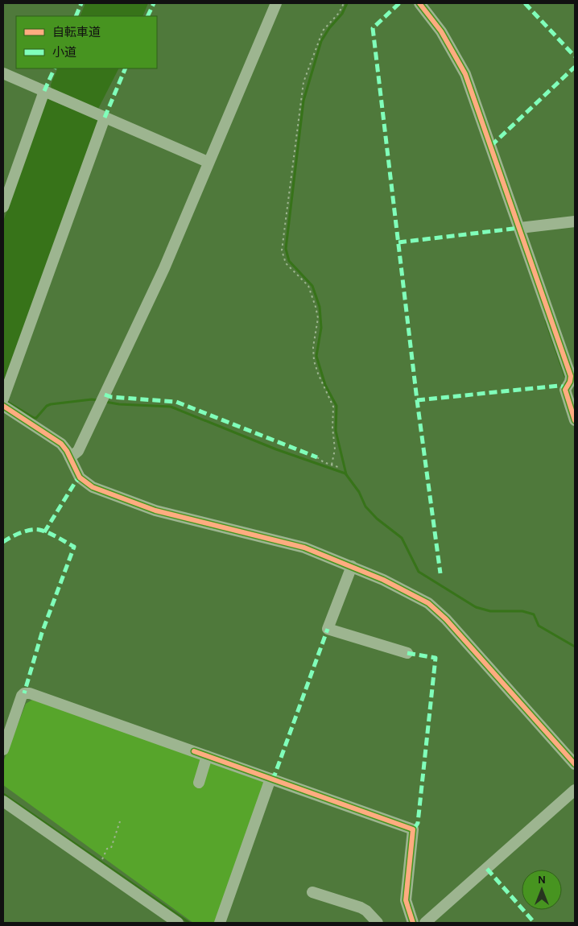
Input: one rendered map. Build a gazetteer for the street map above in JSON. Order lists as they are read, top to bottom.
{
  "legend": ["自転車道", "小道"],
  "north": "top"
}
